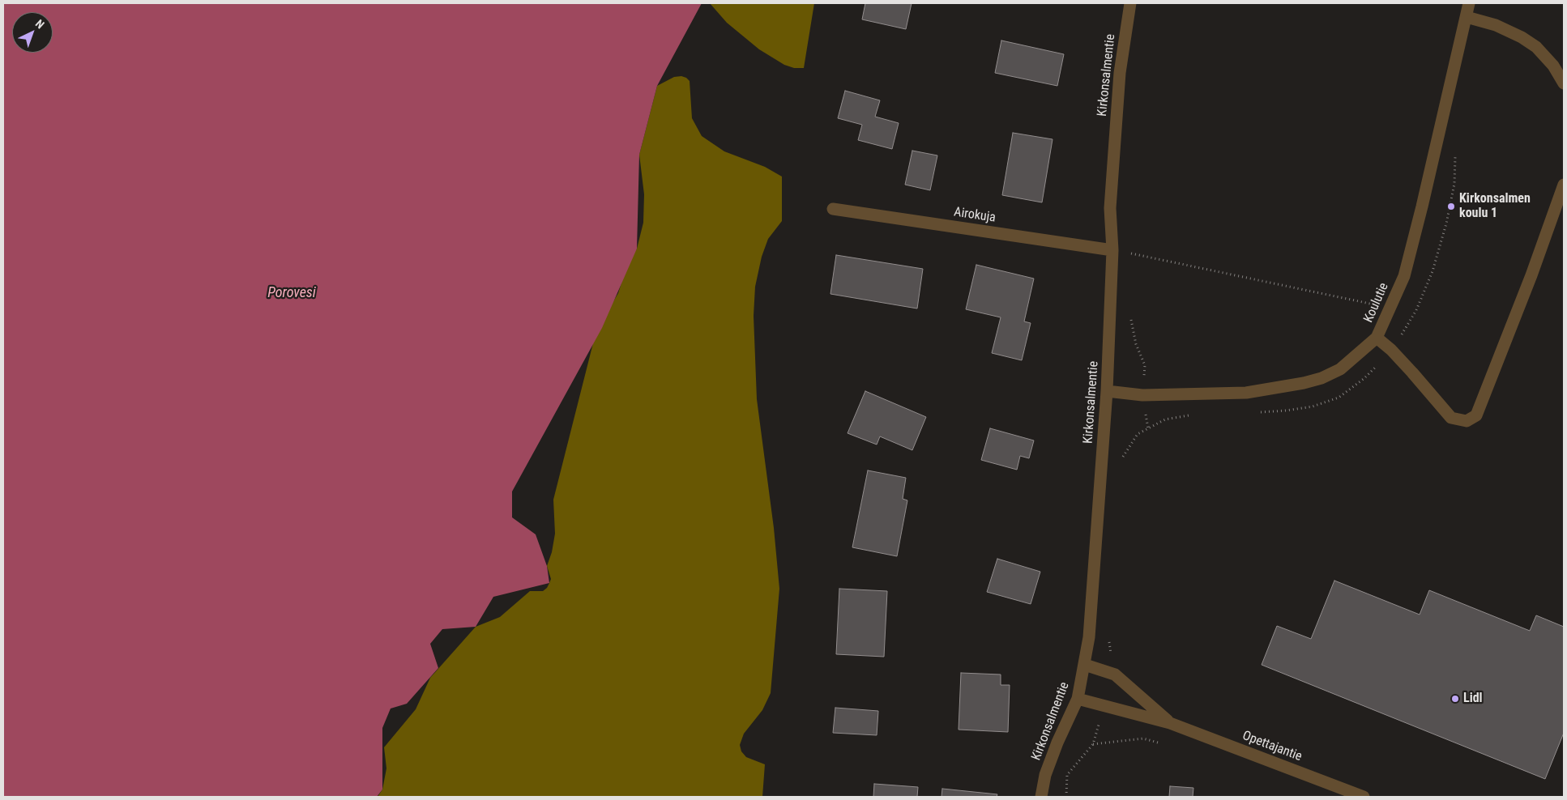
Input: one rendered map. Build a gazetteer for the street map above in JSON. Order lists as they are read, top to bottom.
{
  "streets": {
    "street": [
      "Kirkonsalmentie",
      "Airokuja",
      "Koulutie",
      "Opettajantie"
    ]
  },
  "crossings": [
    ["Kirkonsalmentie", "Airokuja"],
    ["Kirkonsalmentie", "Koulutie"],
    ["Kirkonsalmentie", "Opettajantie"]
  ],
  "water": ["Porovesi"],
  "places": ["Kirkonsalmen koulu 1", "Lidl"],
  "north": "top right"
}
